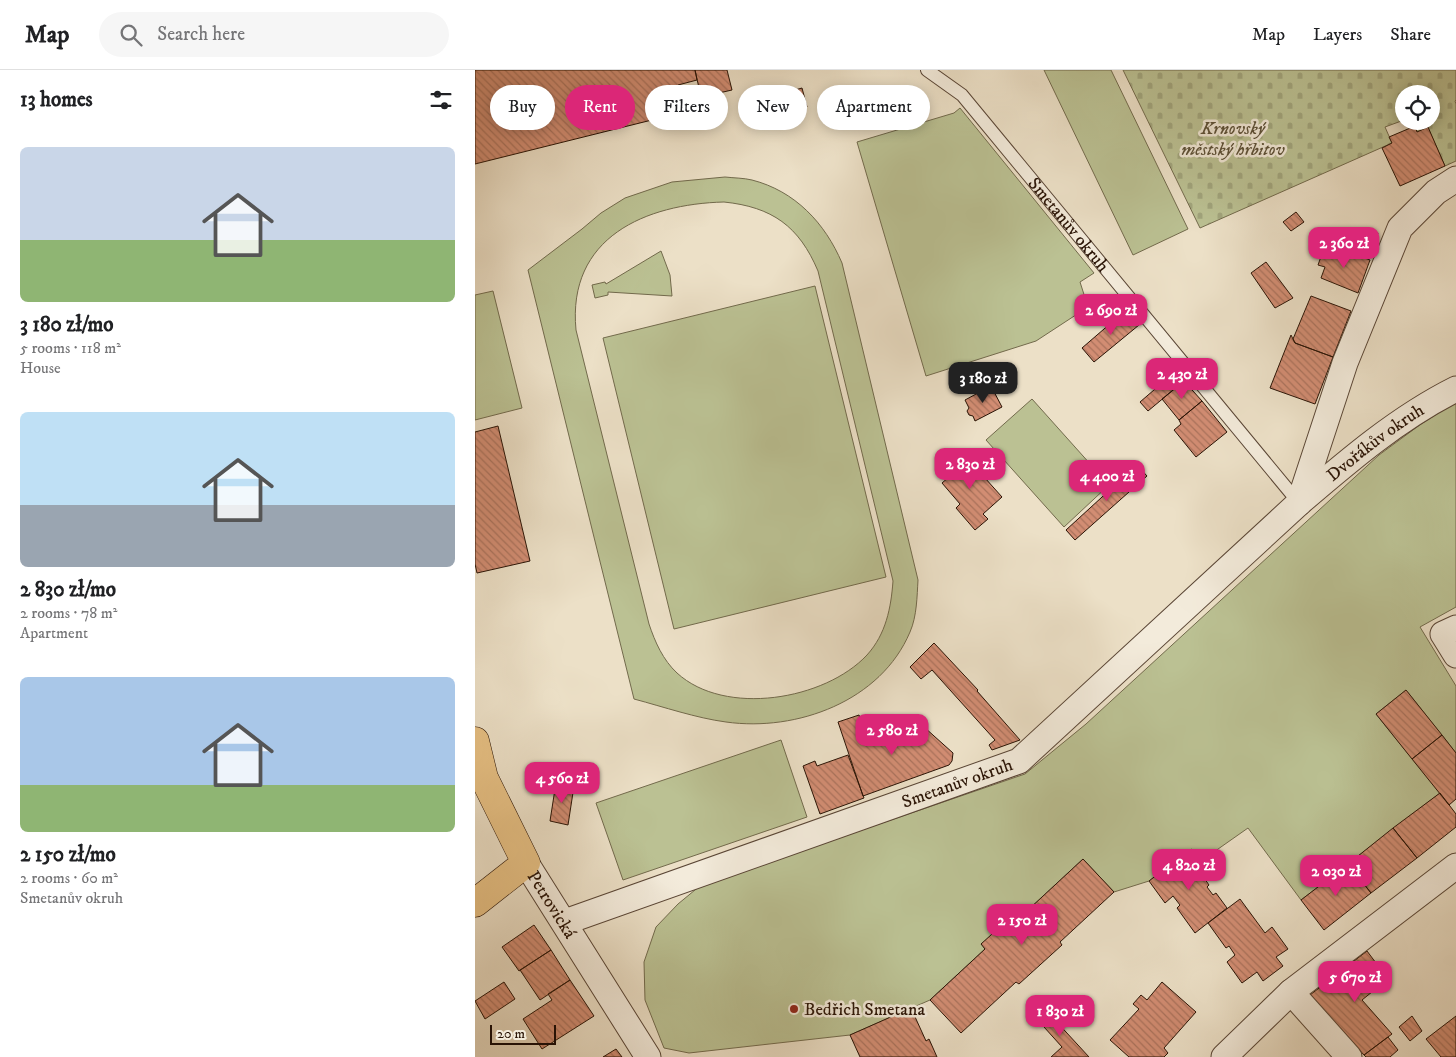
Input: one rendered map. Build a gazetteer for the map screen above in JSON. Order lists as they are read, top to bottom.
{
  "streets": {
    "main road": ["Petrovická"],
    "street": ["Smetanův okruh", "Dvořákův okruh"]
  },
  "crossings": [
    ["Smetanův okruh", "Dvořákův okruh"],
    ["Smetanův okruh", "Petrovická"]
  ],
  "parks": ["Krnovský městský hřbitov"],
  "places": ["Bedřich Smetana"],
  "scale_bar": "20 m",
  "page": {
    "header": "Map",
    "search": "Search here",
    "nav": ["Map", "Layers", "Share"],
    "heading": "13 homes",
    "chip": [
      "Buy",
      "Rent",
      "Filters",
      "New",
      "Apartment"
    ],
    "list": [
      {
        "name": "3 180 zł/mo",
        "note": "5 rooms · 118 m² · House"
      },
      {
        "name": "2 830 zł/mo",
        "note": "2 rooms · 78 m² · Apartment"
      },
      {
        "name": "2 150 zł/mo",
        "note": "2 rooms · 60 m² · Smetanův okruh"
      }
    ],
    "price": [
      "2 360 zł",
      "2 690 zł",
      "2 430 zł",
      "3 180 zł",
      "2 830 zł",
      "4 400 zł",
      "2 580 zł",
      "4 560 zł",
      "4 820 zł",
      "2 030 zł",
      "2 150 zł",
      "5 670 zł",
      "1 830 zł"
    ],
    "scale": "20 m"
  }
}
